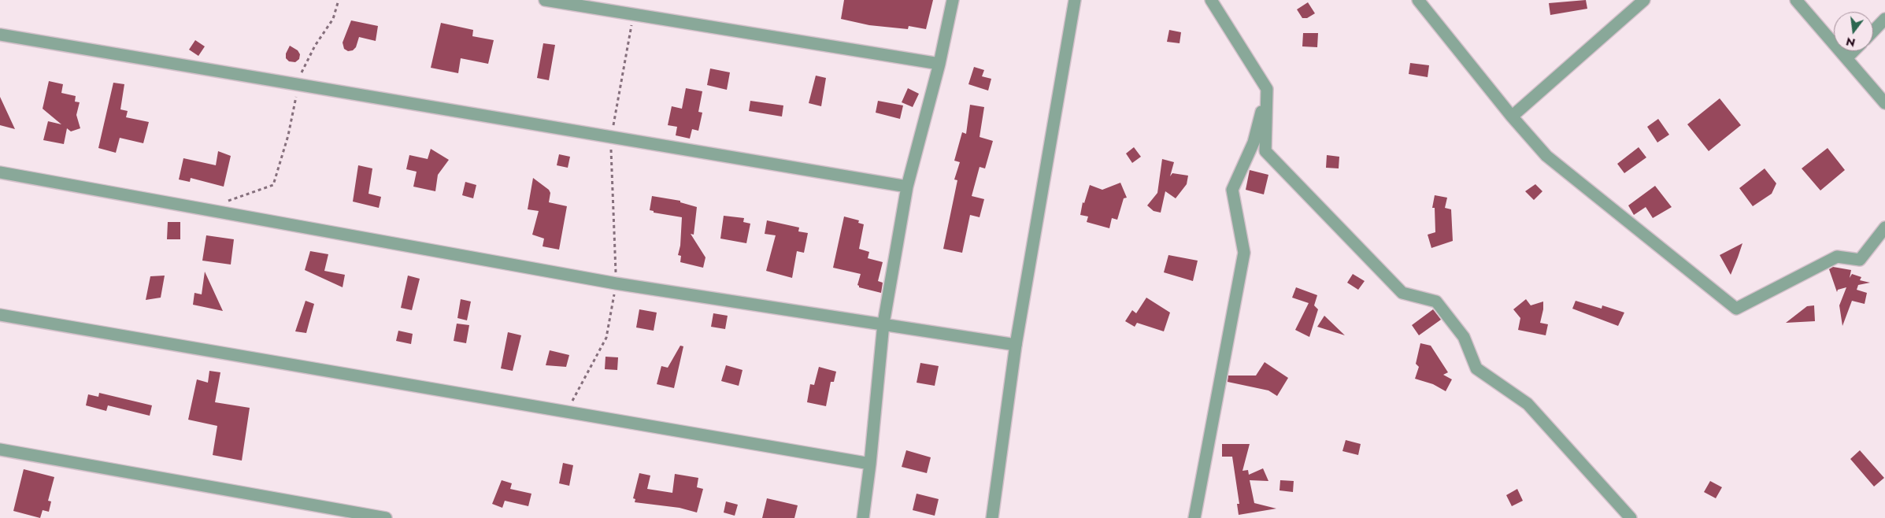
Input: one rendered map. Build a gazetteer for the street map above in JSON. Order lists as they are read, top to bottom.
{
  "north": "bottom"
}
